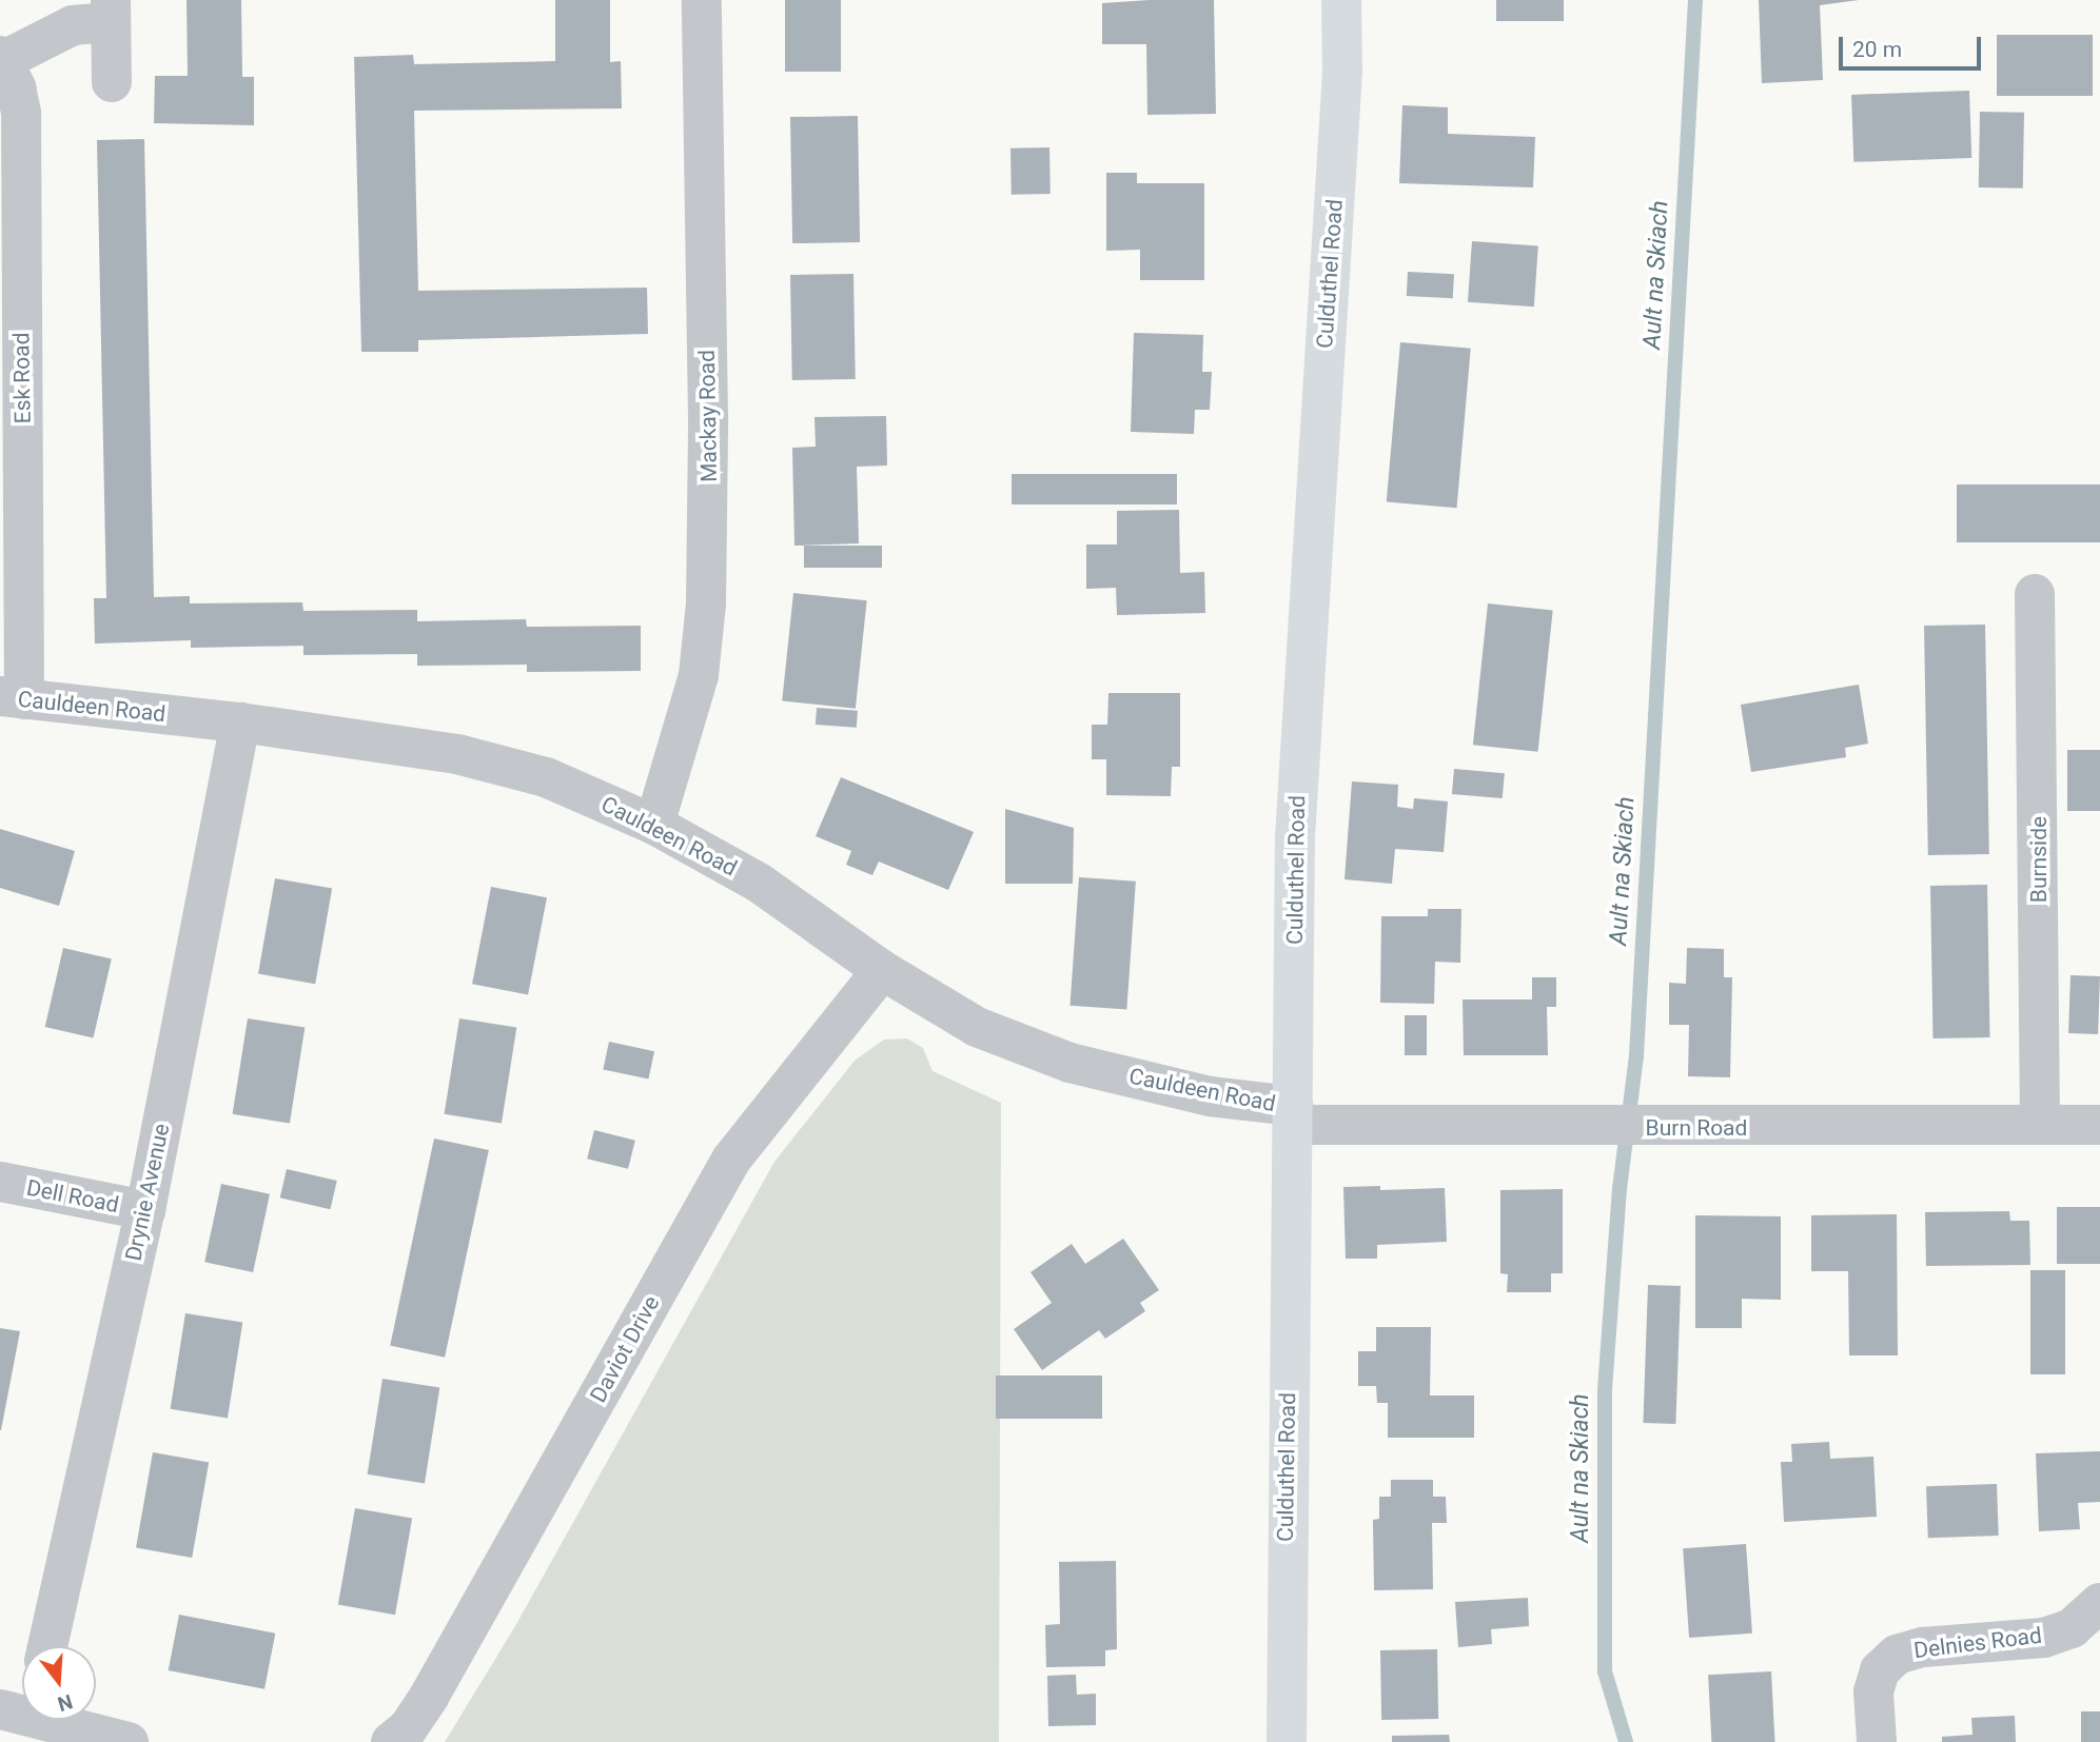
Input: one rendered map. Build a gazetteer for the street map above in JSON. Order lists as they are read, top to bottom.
{
  "streets": {
    "main road": ["Culduthel Road"],
    "street": [
      "Esk Road",
      "Mackay Road",
      "Cauldeen Road",
      "Burnside",
      "Burn Road",
      "Drynie Avenue",
      "Dell Road",
      "Daviot Drive",
      "Delnies Road"
    ]
  },
  "crossings": [
    ["Culduthel Road", "Cauldeen Road"],
    ["Culduthel Road", "Burn Road"],
    ["Esk Road", "Cauldeen Road"],
    ["Mackay Road", "Cauldeen Road"],
    ["Cauldeen Road", "Burn Road"],
    ["Cauldeen Road", "Drynie Avenue"],
    ["Cauldeen Road", "Daviot Drive"],
    ["Burnside", "Burn Road"],
    ["Drynie Avenue", "Dell Road"]
  ],
  "water": ["Ault na Skiach"],
  "scale_bar": "20 m",
  "north": "bottom"
}
